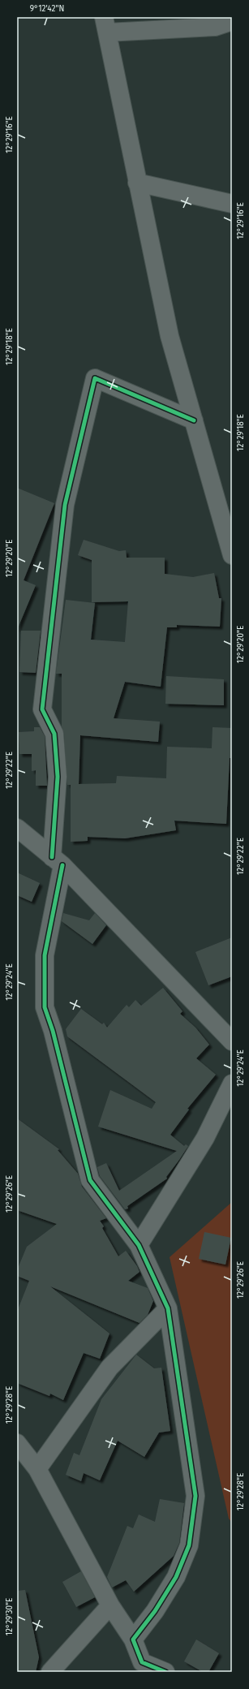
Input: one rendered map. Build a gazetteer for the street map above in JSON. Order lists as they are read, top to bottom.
{
  "coordinates": [
    "9°12'42\"N",
    "12°29'16\"E",
    "12°29'18\"E",
    "12°29'20\"E",
    "12°29'22\"E",
    "12°29'24\"E",
    "12°29'26\"E",
    "12°29'28\"E",
    "12°29'30\"E"
  ]
}
